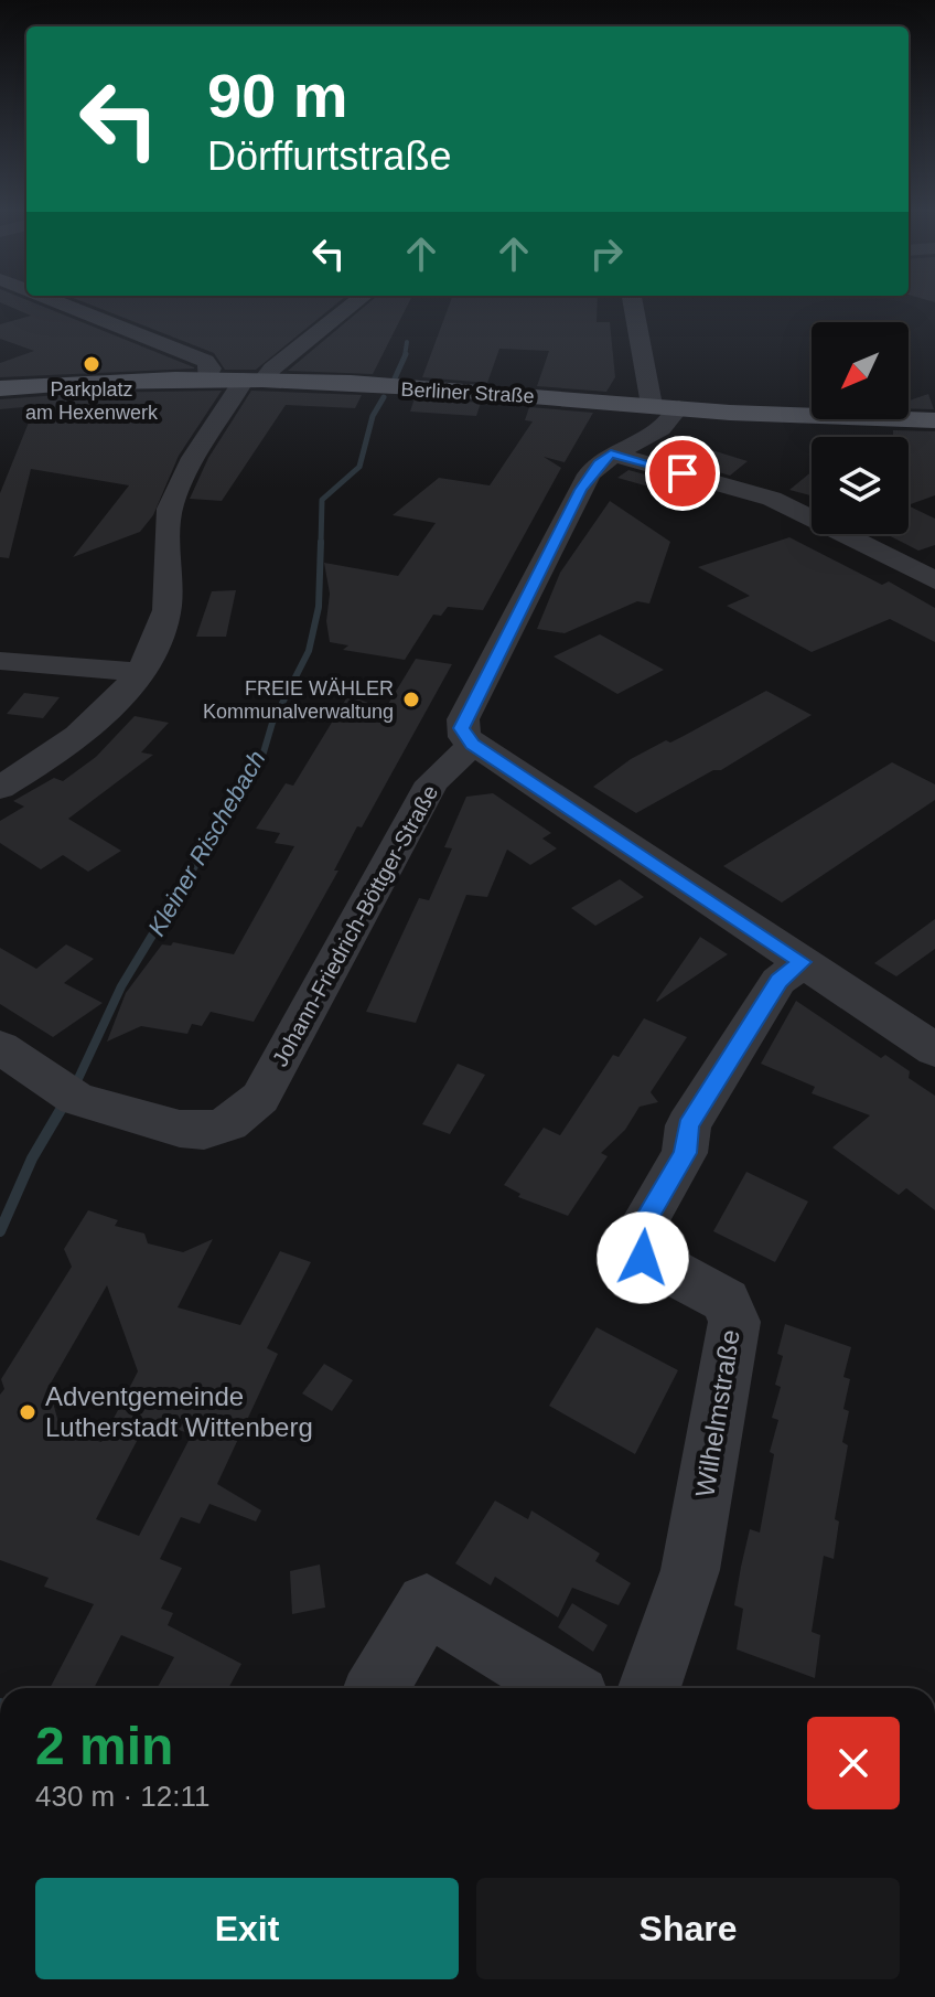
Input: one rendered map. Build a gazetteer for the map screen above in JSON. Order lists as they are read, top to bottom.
{
  "streets": {
    "main road": ["Berliner Straße"],
    "street": ["Johann-Friedrich-Böttger-Straße", "Wilhelmstraße"]
  },
  "water": ["Kleiner Rischebach"],
  "places": ["Parkplatz am Hexenwerk", "FREIE WÄHLER Kommunalverwaltung", "Adventgemeinde Lutherstadt Wittenberg"],
  "north": "bottom left",
  "page": {
    "turn": ["90 m", "Dörffurtstraße"],
    "heading": ["2 min", "430 m · 12:11"],
    "buttons": ["Exit", "Share"]
  }
}
